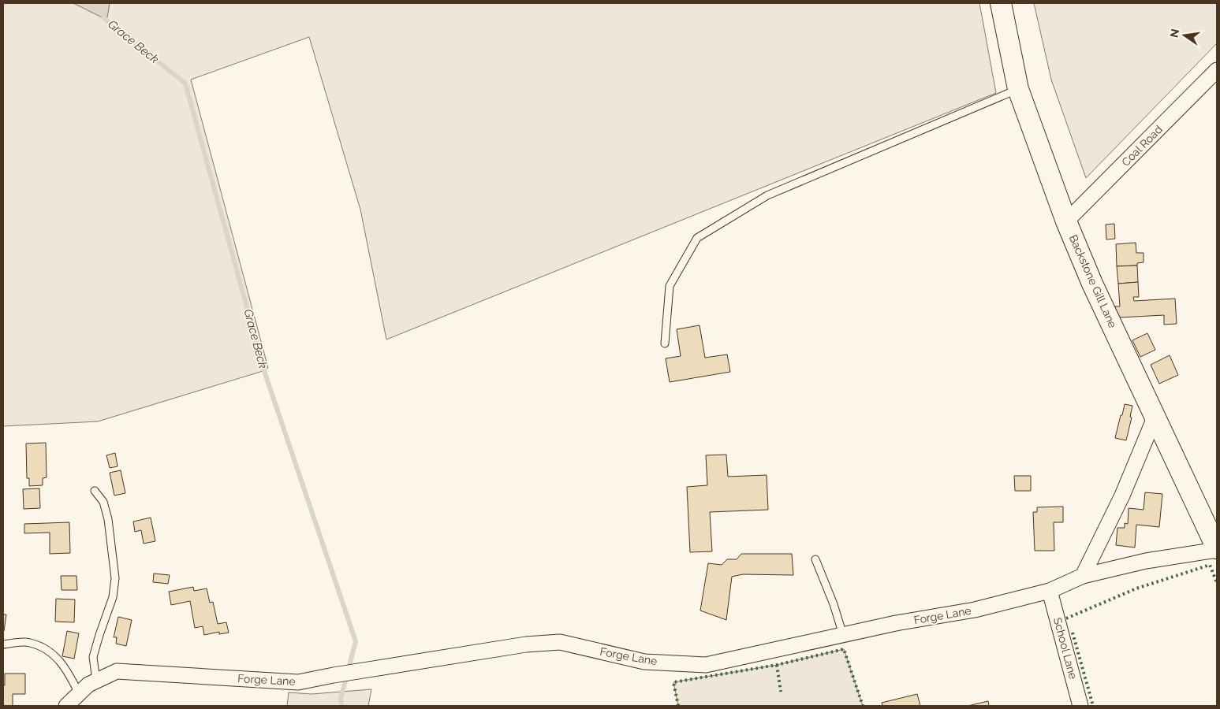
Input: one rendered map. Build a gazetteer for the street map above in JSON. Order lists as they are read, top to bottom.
{
  "streets": {
    "street": [
      "Coal Road",
      "Backstone Gill Lane",
      "Forge Lane",
      "School Lane"
    ]
  },
  "crossings": [
    ["Coal Road", "Backstone Gill Lane"],
    ["Backstone Gill Lane", "Forge Lane"],
    ["Forge Lane", "School Lane"]
  ],
  "water": ["Grace Beck"],
  "north": "left"
}
